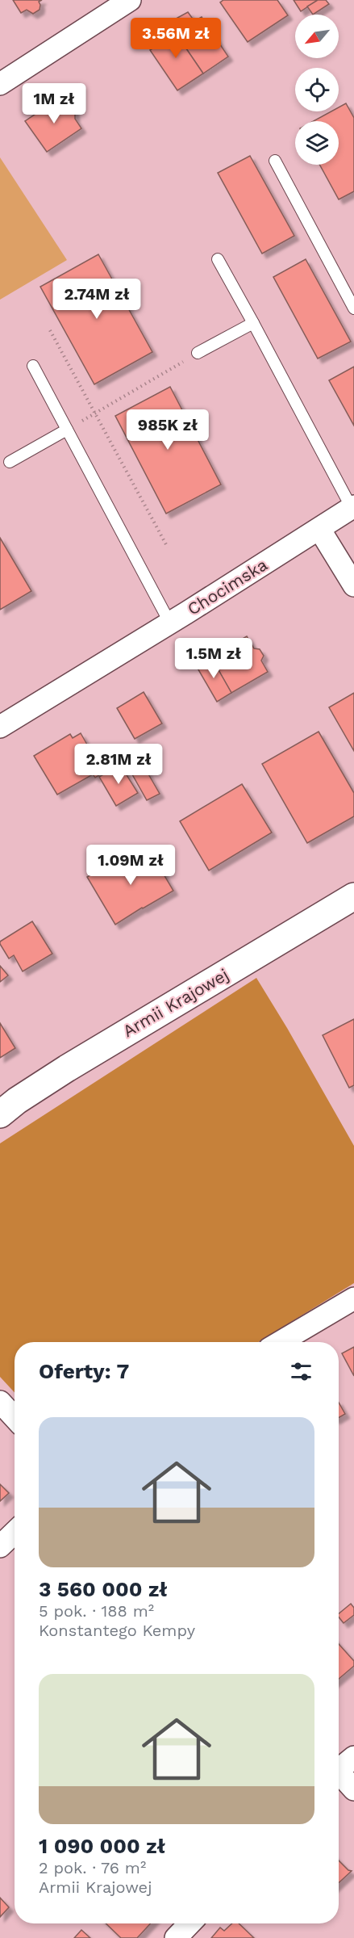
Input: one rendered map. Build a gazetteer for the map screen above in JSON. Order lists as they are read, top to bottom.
{
  "streets": {
    "street": ["Chocimska", "Armii Krajowej"]
  },
  "north": "bottom left",
  "page": {
    "price": [
      "3.56M zł",
      "1M zł",
      "2.74M zł",
      "985K zł",
      "1.5M zł",
      "2.81M zł",
      "1.09M zł"
    ],
    "heading": "Oferty: 7",
    "list": [
      {
        "name": "3 560 000 zł",
        "note": "5 pok. · 188 m² · Konstantego Kempy"
      },
      {
        "name": "1 090 000 zł",
        "note": "2 pok. · 76 m² · Armii Krajowej"
      }
    ]
  }
}
